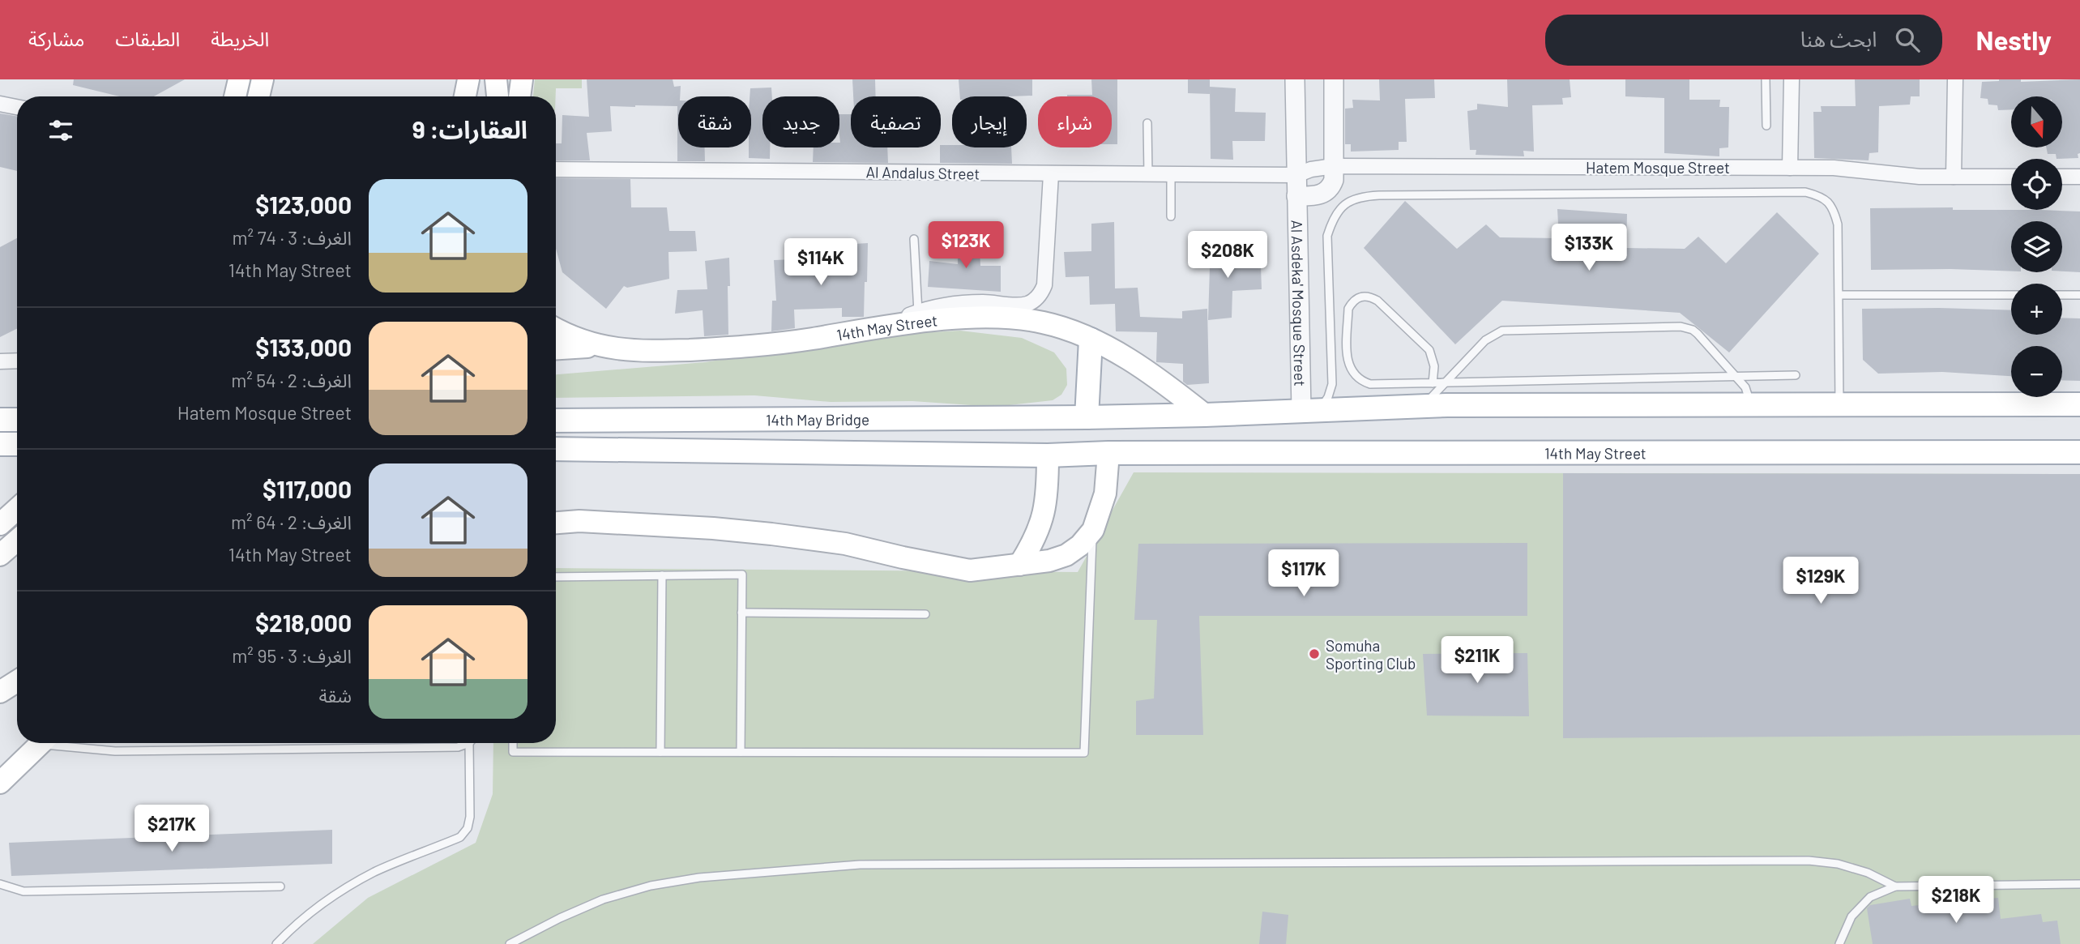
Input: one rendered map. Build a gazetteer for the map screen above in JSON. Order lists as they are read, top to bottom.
{
  "streets": {
    "main road": ["14th May Street", "14th May Bridge"],
    "street": ["Hatem Mosque Street", "Al Andalus Street", "Al Asdeka' Mosque Street"]
  },
  "crossings": [
    ["Hatem Mosque Street", "Al Andalus Street"],
    ["Hatem Mosque Street", "Al Asdeka' Mosque Street"],
    ["Al Andalus Street", "Al Asdeka' Mosque Street"]
  ],
  "places": ["Somuha Sporting Club"],
  "north": "bottom",
  "page": {
    "header": "Nestly",
    "search": "ابحث هنا",
    "nav": ["الخريطة", "الطبقات", "مشاركة"],
    "map_buttons": ["+", "−"],
    "chip": [
      "شراء",
      "إيجار",
      "تصفية",
      "جديد",
      "شقة"
    ],
    "heading": "العقارات: 9",
    "list": [
      {
        "name": "$123,000",
        "note": "الغرف: 3 · 74 m² · 14th May Street"
      },
      {
        "name": "$133,000",
        "note": "الغرف: 2 · 54 m² · Hatem Mosque Street"
      },
      {
        "name": "$117,000",
        "note": "الغرف: 2 · 64 m² · 14th May Street"
      },
      {
        "name": "$218,000",
        "note": "الغرف: 3 · 95 m² · شقة"
      }
    ],
    "price": [
      "$123K",
      "$133K",
      "$208K",
      "$114K",
      "$117K",
      "$129K",
      "$211K",
      "$217K",
      "$218K"
    ]
  }
}
